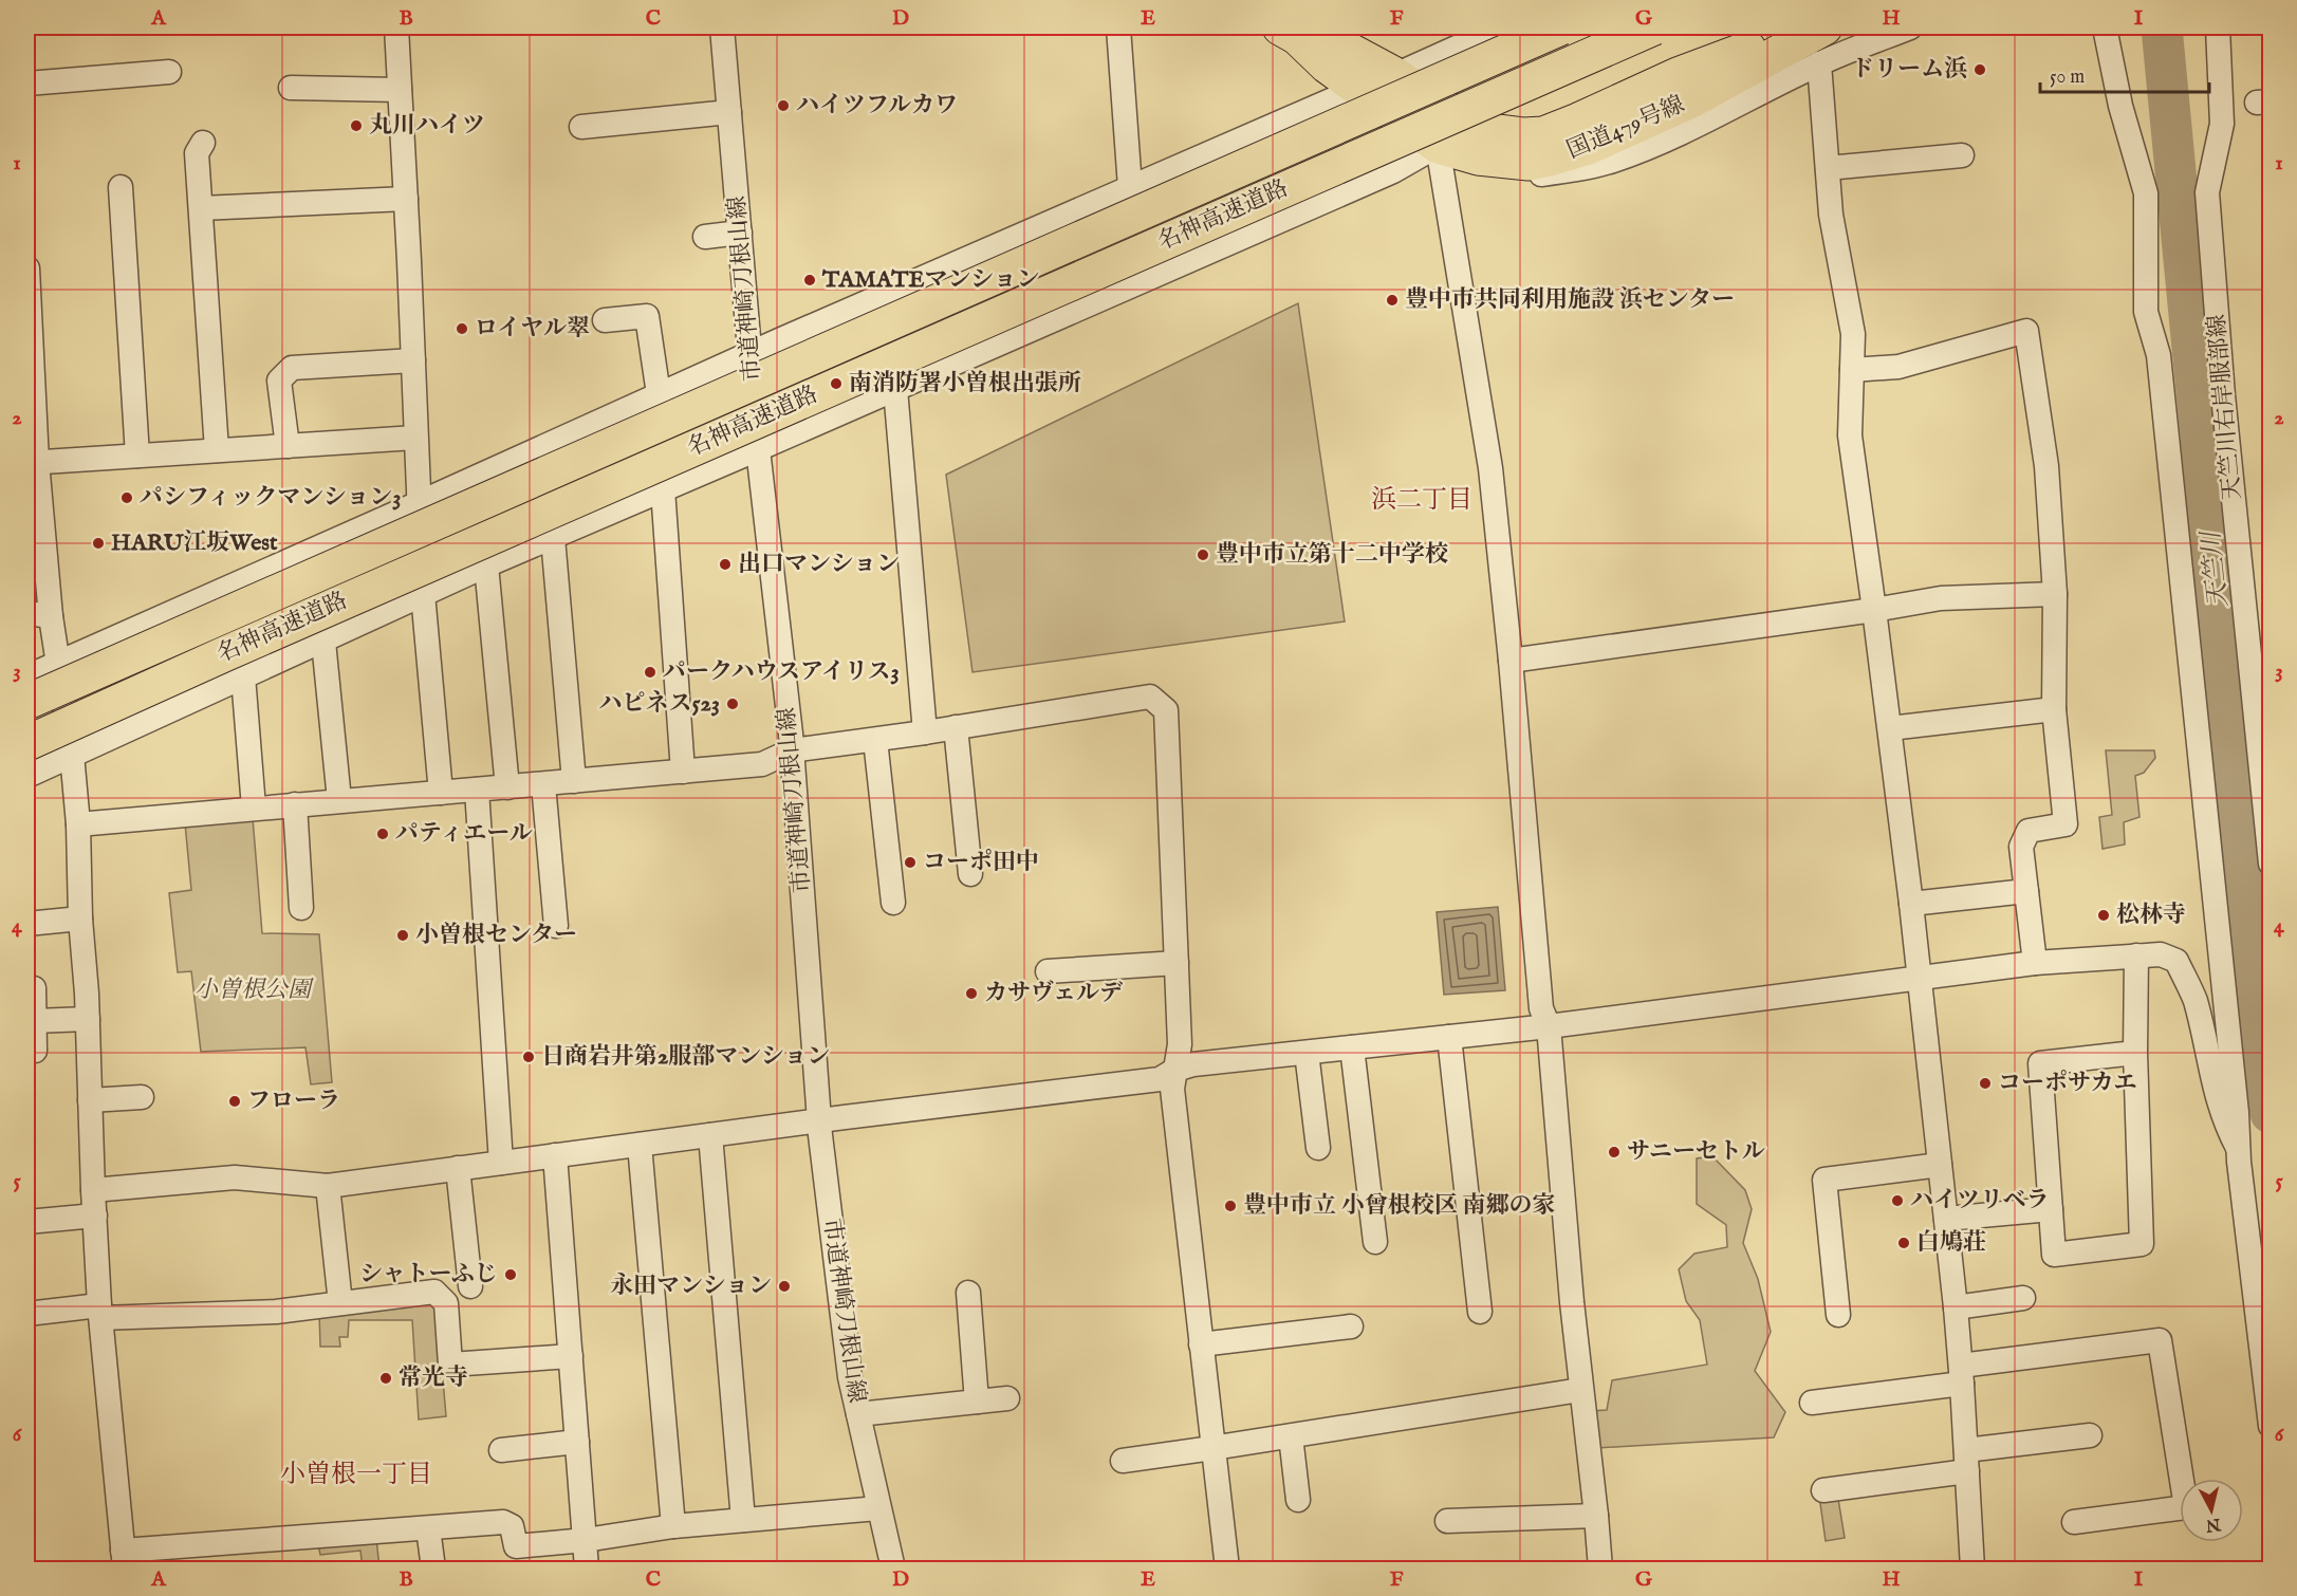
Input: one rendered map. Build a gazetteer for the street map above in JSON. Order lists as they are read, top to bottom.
{
  "streets": {
    "highway": ["国道479号線", "名神高速道路"],
    "street": ["市道神崎刀根山線", "天竺川右岸服部線"]
  },
  "districts": ["浜二丁目", "小曽根一丁目"],
  "water": ["天竺川"],
  "parks": ["小曽根公園"],
  "places": [
    "ドリーム浜",
    "ハイツフルカワ",
    "丸川ハイツ",
    "TAMATEマンション",
    "豊中市共同利用施設 浜センター",
    "ロイヤル翠",
    "南消防署小曽根出張所",
    "パシフィックマンション3",
    "HARU江坂West",
    "豊中市立第十二中学校",
    "出口マンション",
    "パークハウスアイリス3",
    "ハピネス523",
    "パティエール",
    "コーポ田中",
    "松林寺",
    "小曽根センター",
    "カサヴェルデ",
    "日商岩井第2服部マンション",
    "コーポサカエ",
    "フローラ",
    "サニーセトル",
    "ハイツリベラ",
    "豊中市立 小曾根校区 南郷の家",
    "白鳩荘",
    "シャトーふじ",
    "永田マンション",
    "常光寺"
  ],
  "scale_bar": "50 m",
  "north": "bottom",
  "grid": {
    "columns": [
      "A",
      "B",
      "C",
      "D",
      "E",
      "F",
      "G",
      "H",
      "I"
    ],
    "rows": [
      "1",
      "2",
      "3",
      "4",
      "5",
      "6"
    ]
  }
}
